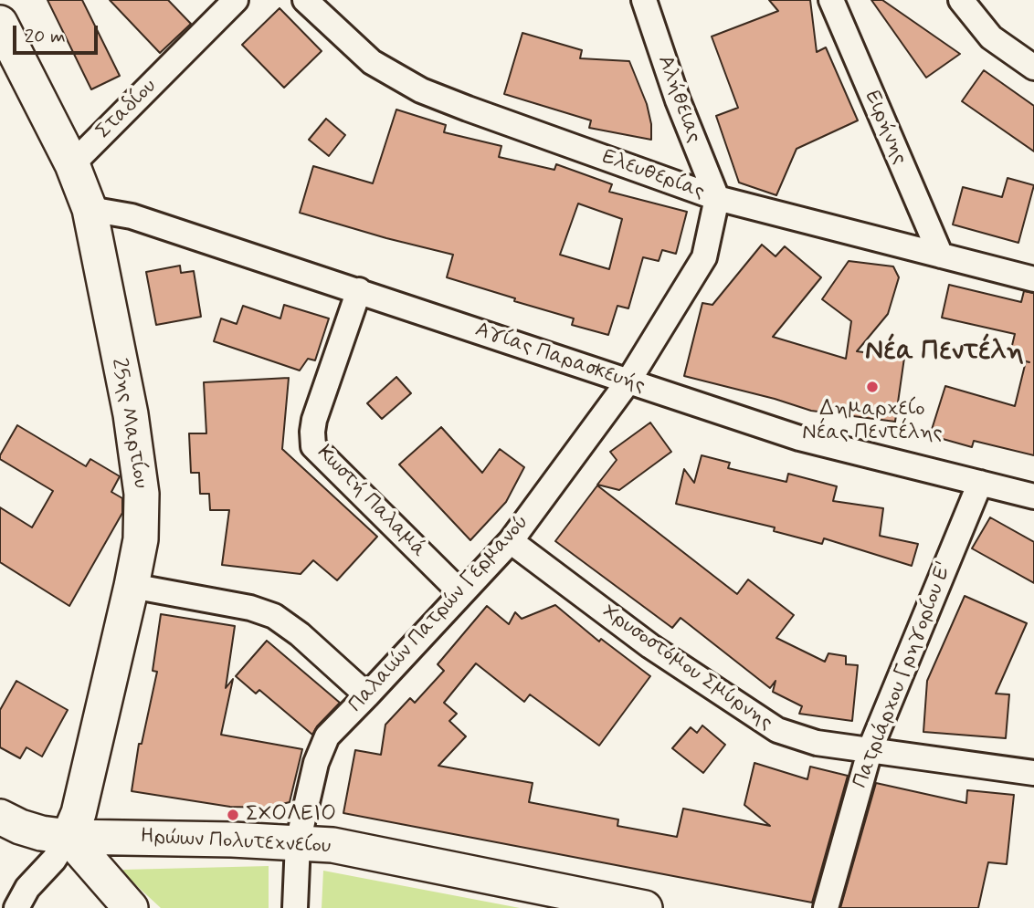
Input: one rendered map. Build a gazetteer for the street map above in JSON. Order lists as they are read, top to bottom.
{
  "streets": {
    "street": [
      "Αλήθειας",
      "Σταδίου",
      "Ειρήνης",
      "Ελευθερίας",
      "Αγίας Παρασκευής",
      "25ης Μαρτίου",
      "Κωστή Παλαμά",
      "Παλαιών Πατρών Γερμανού",
      "Χρυσοστόμου Σμύρνης",
      "Πατριάρχου Γρηγορίου Ε'",
      "Ηρώων Πολυτεχνείου"
    ]
  },
  "crossings": [
    ["Αλήθειας", "Ελευθερίας"],
    ["Αλήθειας", "Παλαιών Πατρών Γερμανού"],
    ["Σταδίου", "25ης Μαρτίου"],
    ["Ειρήνης", "Ελευθερίας"],
    ["Ελευθερίας", "Παλαιών Πατρών Γερμανού"],
    ["Αγίας Παρασκευής", "25ης Μαρτίου"],
    ["Αγίας Παρασκευής", "Κωστή Παλαμά"],
    ["Αγίας Παρασκευής", "Παλαιών Πατρών Γερμανού"],
    ["Αγίας Παρασκευής", "Πατριάρχου Γρηγορίου Ε'"],
    ["25ης Μαρτίου", "Ηρώων Πολυτεχνείου"],
    ["Κωστή Παλαμά", "Παλαιών Πατρών Γερμανού"],
    ["Παλαιών Πατρών Γερμανού", "Χρυσοστόμου Σμύρνης"],
    ["Παλαιών Πατρών Γερμανού", "Ηρώων Πολυτεχνείου"],
    ["Χρυσοστόμου Σμύρνης", "Πατριάρχου Γρηγορίου Ε'"]
  ],
  "districts": ["Νέα Πεντέλη"],
  "places": ["Δημαρχείο Νέας Πεντέλης", "ΣΧΟΛΕΙΟ"],
  "scale_bar": "20 m"
}
